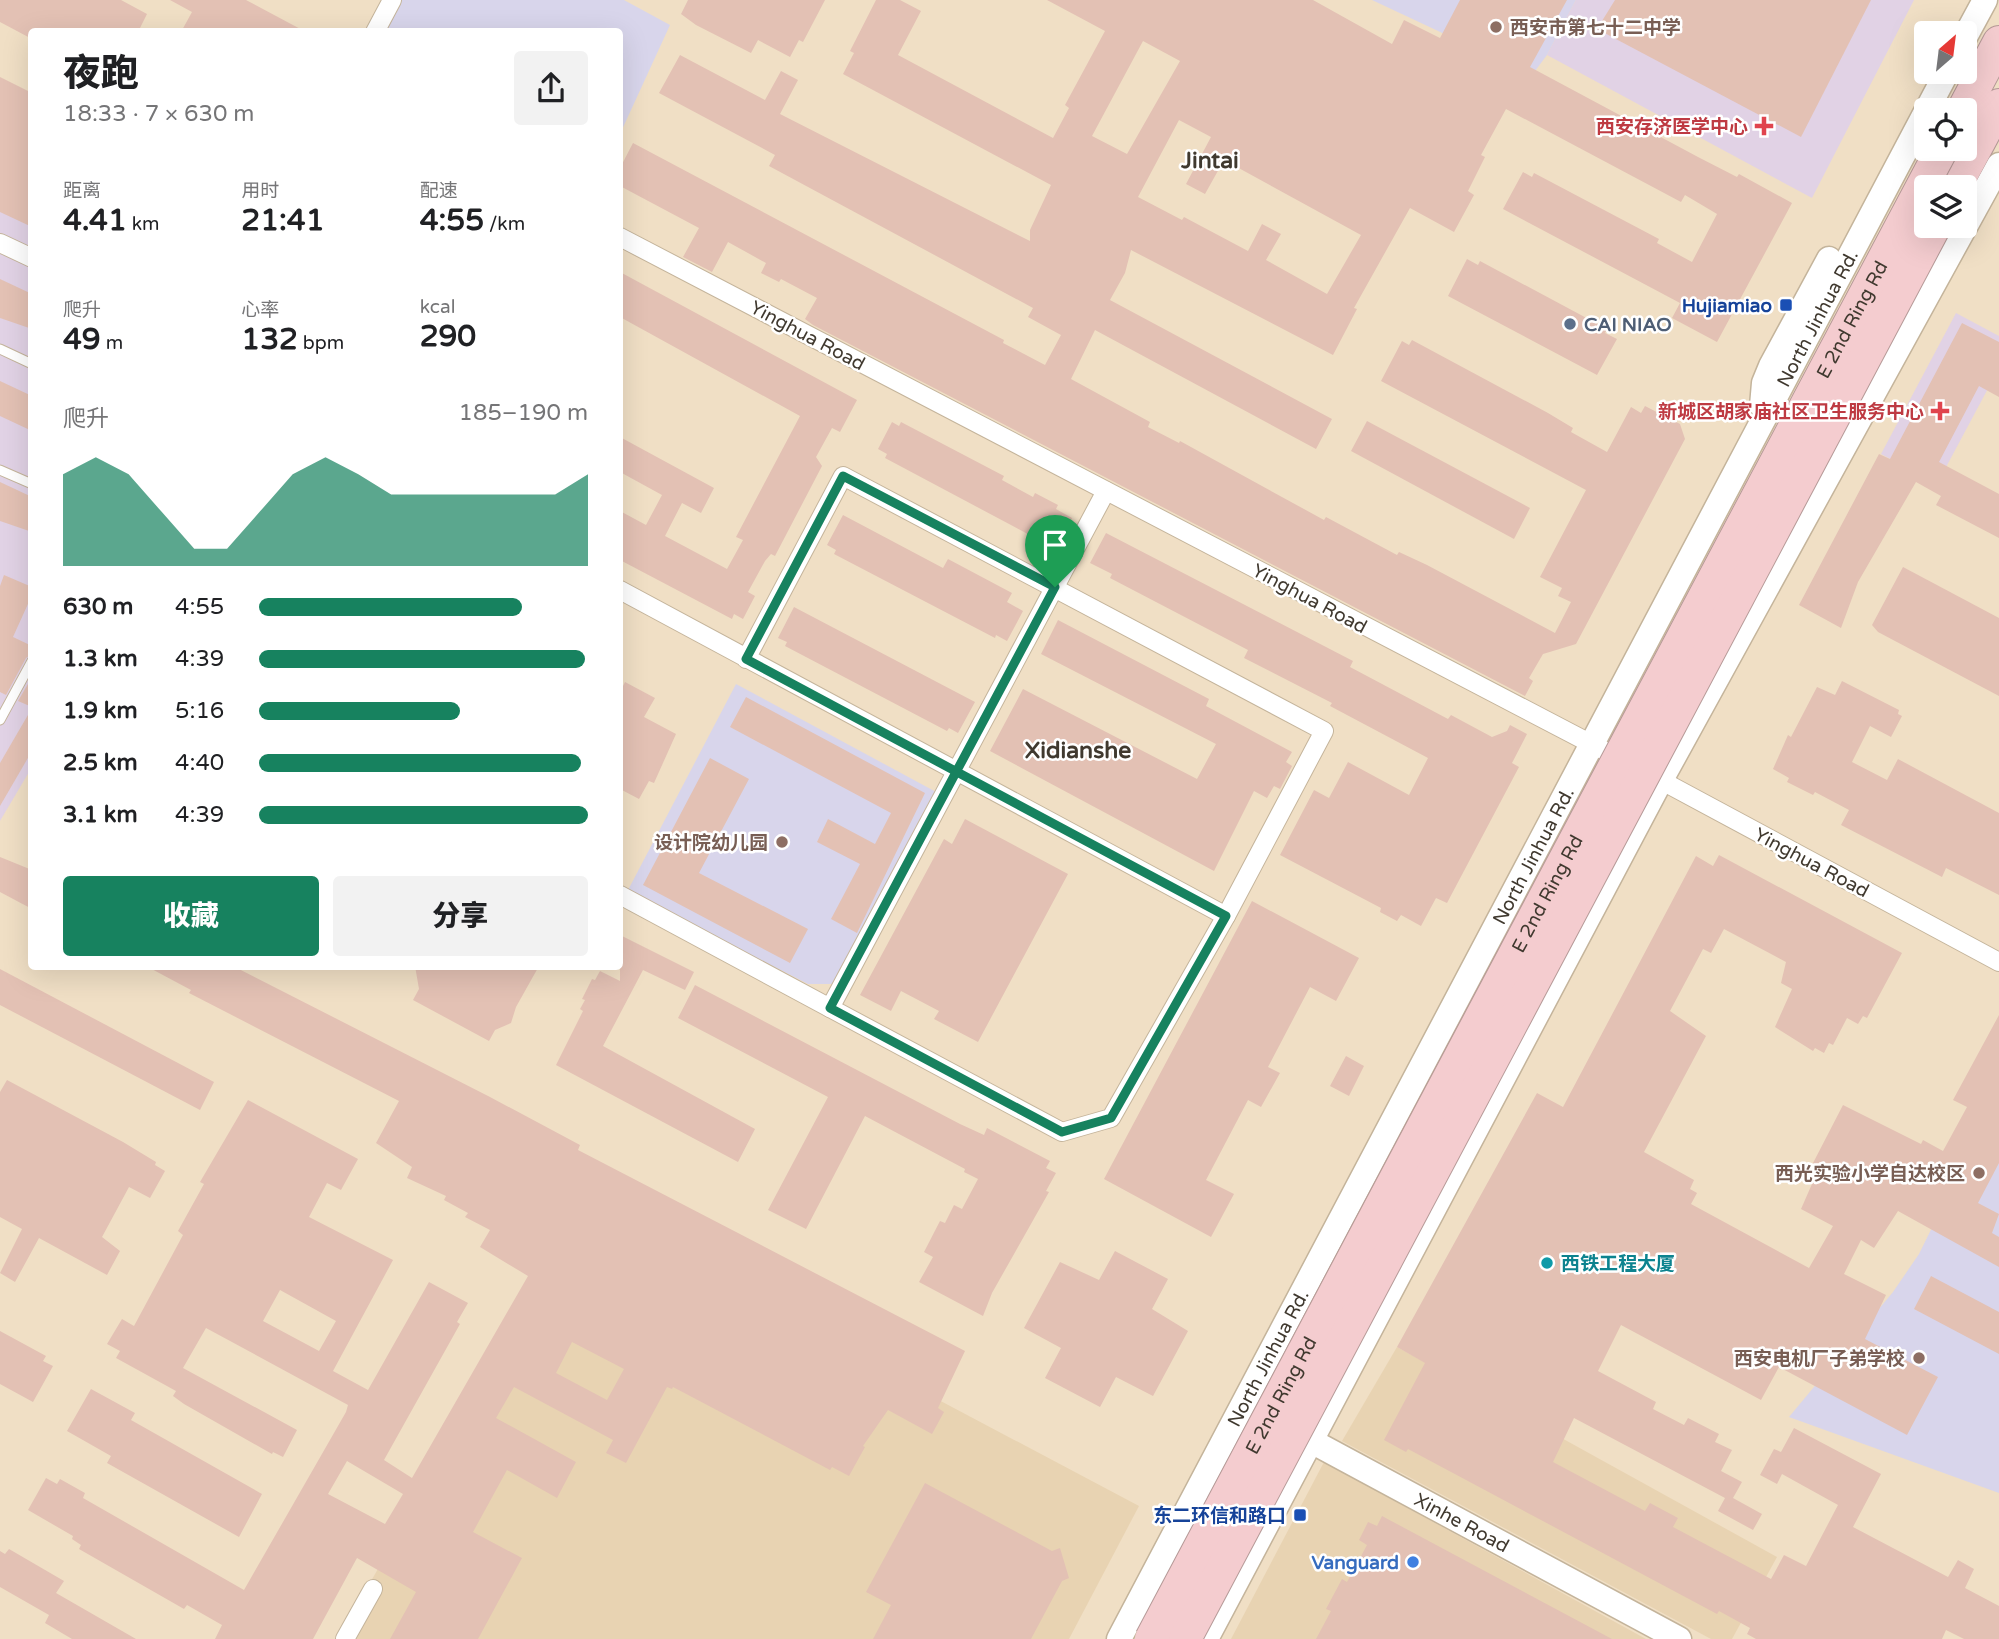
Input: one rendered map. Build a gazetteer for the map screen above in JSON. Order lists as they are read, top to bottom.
{
  "streets": {
    "highway": ["E 2nd Ring Rd"],
    "main road": ["North Jinhua Rd.", "Xinhe Road"],
    "street": ["Yinghua Road"]
  },
  "crossings": [
    ["North Jinhua Rd.", "Yinghua Road"],
    ["North Jinhua Rd.", "Xinhe Road"]
  ],
  "districts": ["Jintai", "Xidianshe"],
  "places": {
    "other": [
      "西安市第七十二中学",
      "CAI NIAO",
      "设计院幼儿园",
      "西光实验小学自达校区",
      "西铁工程大厦",
      "西安电机厂子弟学校",
      "Vanguard"
    ],
    "health": ["西安存济医学中心", "新城区胡家庙社区卫生服务中心"],
    "transit": ["Hujiamiao", "东二环信和路口"]
  },
  "north": "top right",
  "page": {
    "heading": ["夜跑", "18:33 · 7 × 630 m"],
    "stats": [
      ["距离", "4.41 km"],
      ["用时", "21:41"],
      ["配速", "4:55 /km"],
      ["爬升", "49 m"],
      ["心率", "132 bpm"],
      ["kcal", "290"]
    ],
    "chart": ["爬升", "185–190 m"],
    "list": [
      {
        "name": "630 m",
        "note": "4:55"
      },
      {
        "name": "1.3 km",
        "note": "4:39"
      },
      {
        "name": "1.9 km",
        "note": "5:16"
      },
      {
        "name": "2.5 km",
        "note": "4:40"
      },
      {
        "name": "3.1 km",
        "note": "4:39"
      }
    ],
    "buttons": ["收藏", "分享"]
  }
}
